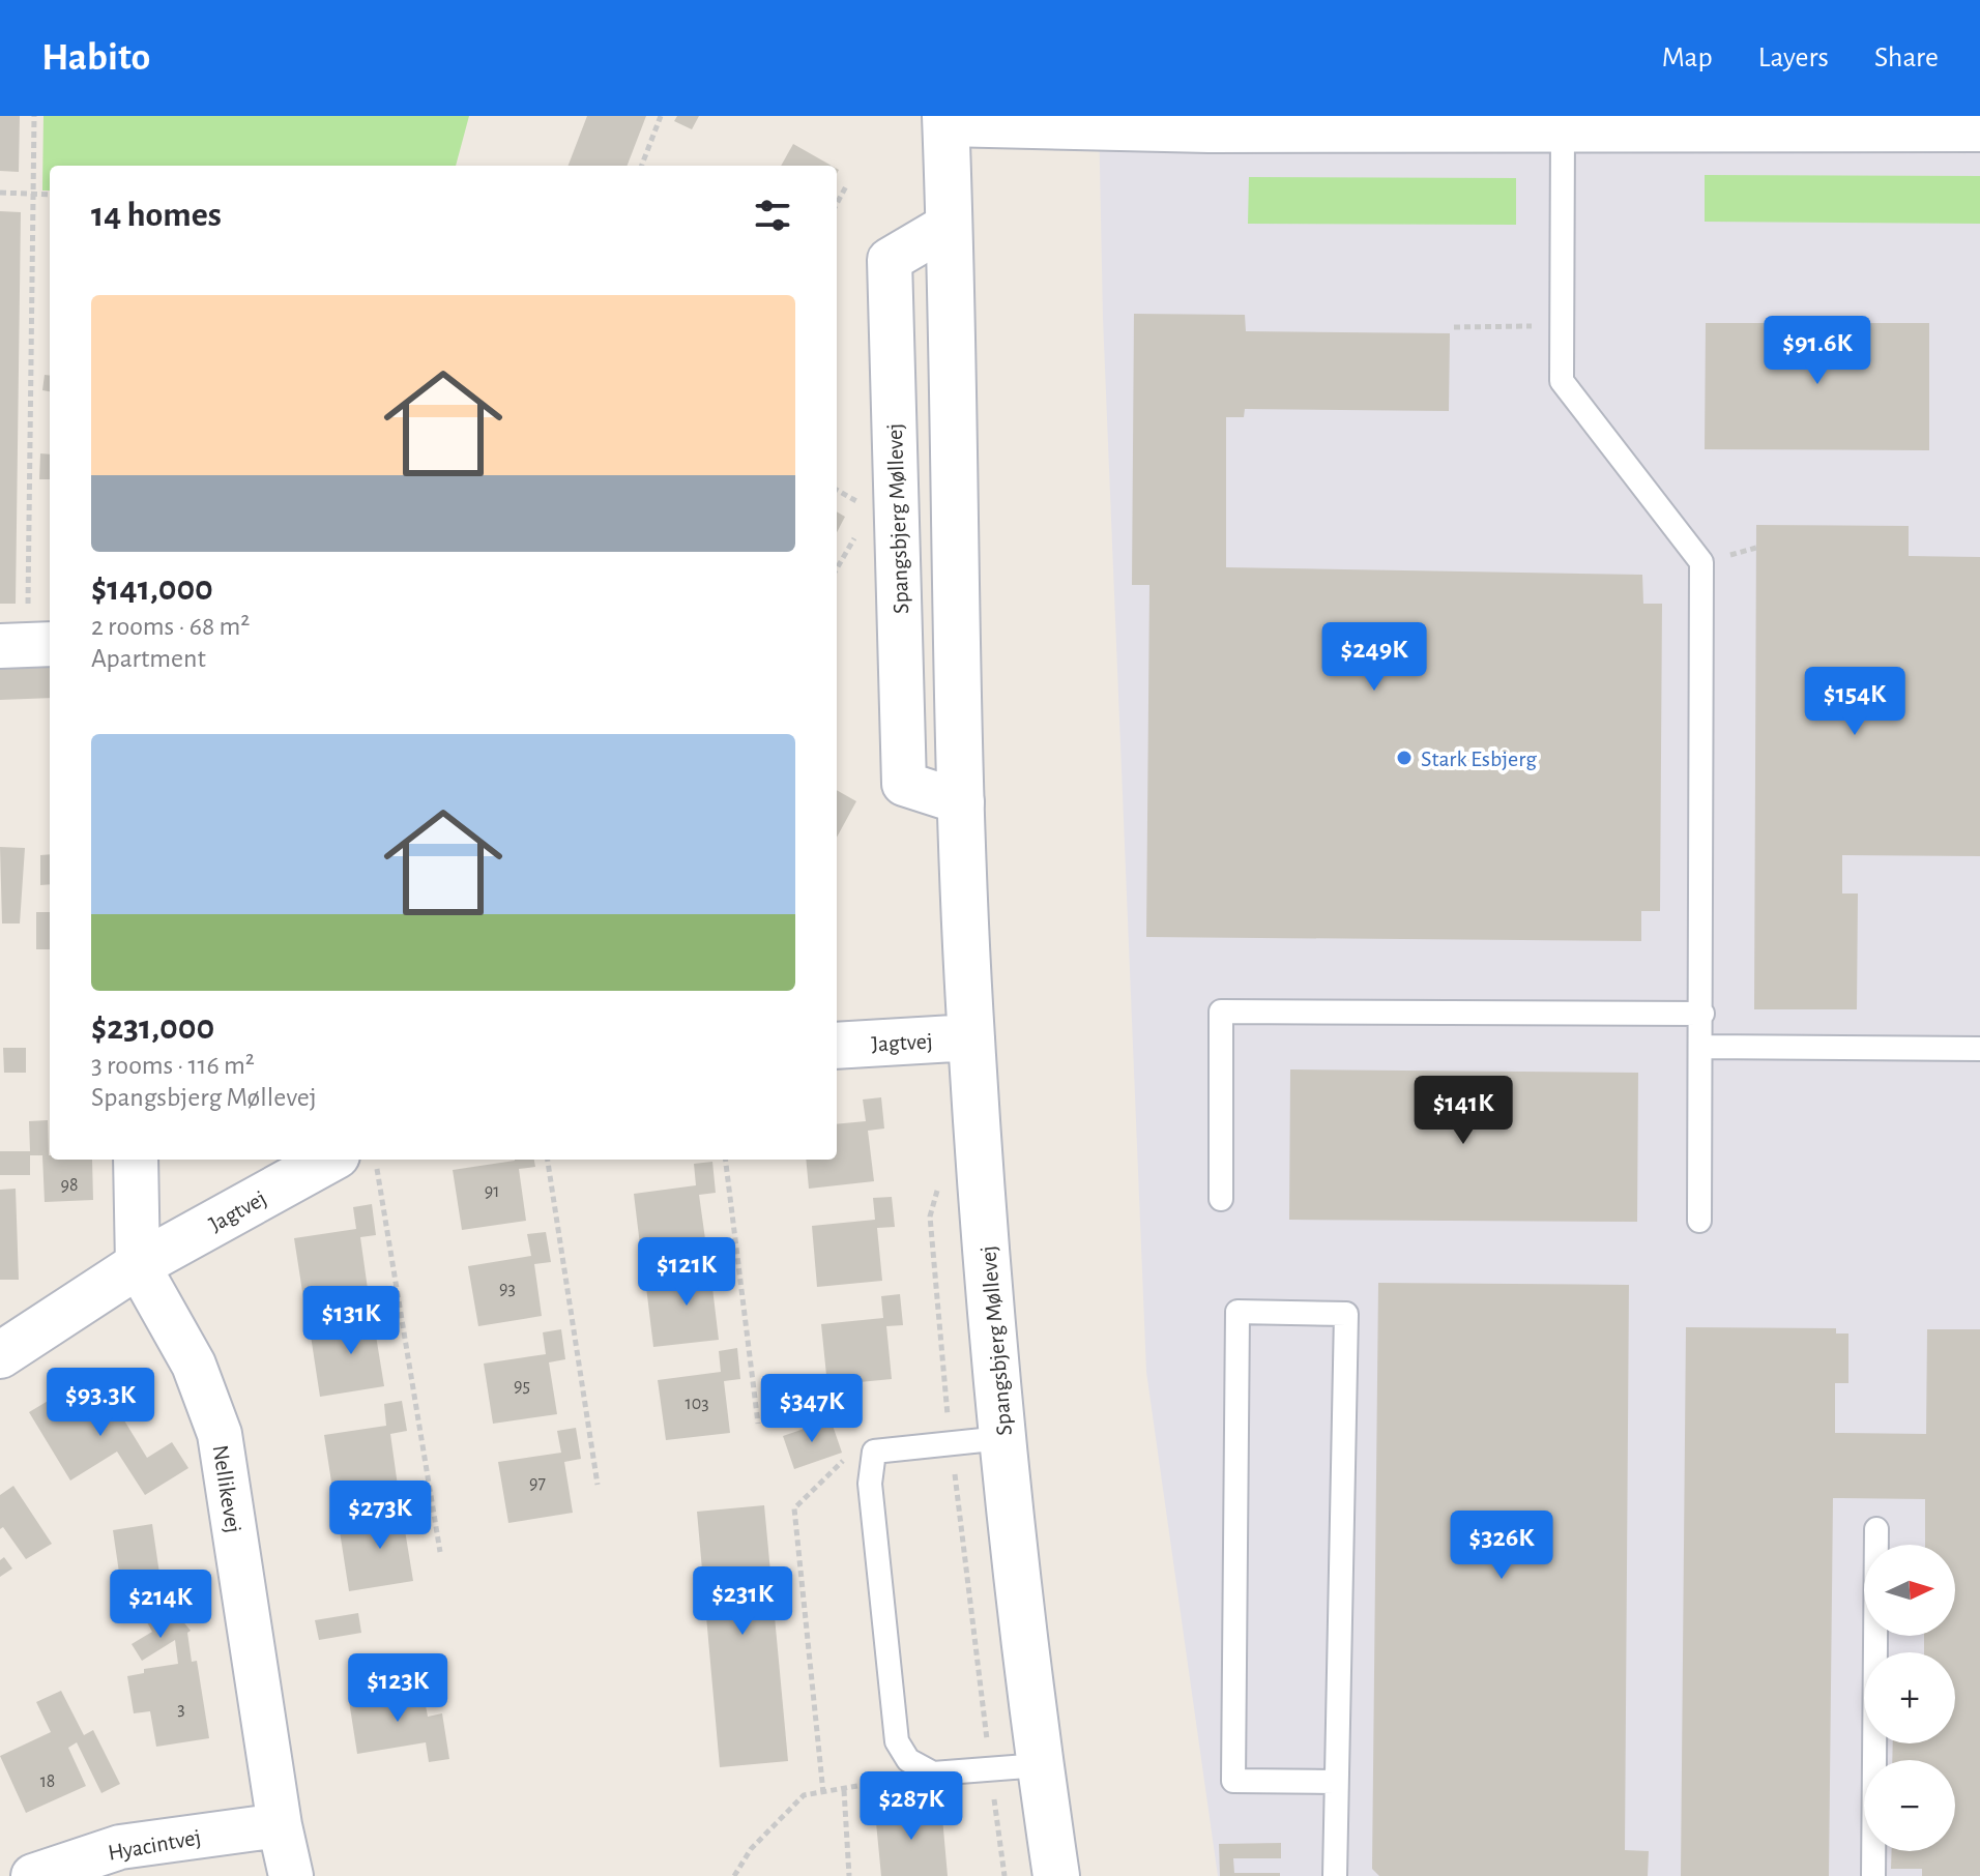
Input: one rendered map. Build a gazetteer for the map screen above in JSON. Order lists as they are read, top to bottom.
{
  "streets": {
    "street": [
      "Spangsbjerg Møllevej",
      "Jagtvej",
      "Nellikevej",
      "Hyacintvej"
    ]
  },
  "crossings": [
    ["Spangsbjerg Møllevej", "Jagtvej"],
    ["Jagtvej", "Nellikevej"],
    ["Nellikevej", "Hyacintvej"]
  ],
  "places": ["Stark Esbjerg"],
  "house_numbers": [
    "98",
    "91",
    "93",
    "95",
    "103",
    "97",
    "3",
    "18"
  ],
  "north": "right",
  "page": {
    "header": "Habito",
    "nav": ["Map", "Layers", "Share"],
    "heading": "14 homes",
    "list": [
      {
        "name": "$141,000",
        "note": "2 rooms · 68 m² · Apartment"
      },
      {
        "name": "$231,000",
        "note": "3 rooms · 116 m² · Spangsbjerg Møllevej"
      }
    ],
    "price": [
      "$91.6K",
      "$249K",
      "$154K",
      "$141K",
      "$121K",
      "$131K",
      "$93.3K",
      "$347K",
      "$273K",
      "$326K",
      "$231K",
      "$214K",
      "$123K",
      "$287K"
    ],
    "map_buttons": ["+", "−"]
  }
}
